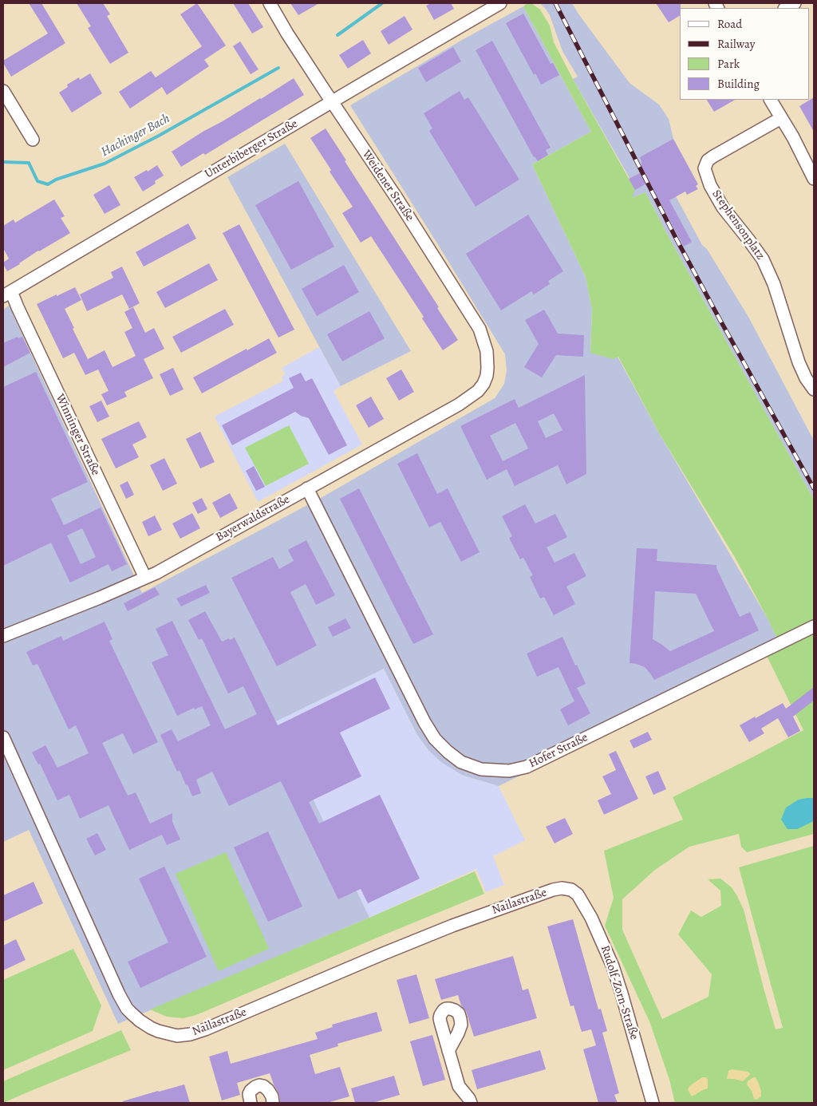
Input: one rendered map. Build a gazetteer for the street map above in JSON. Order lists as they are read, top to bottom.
{
  "streets": {
    "street": [
      "Unterbiberger Straße",
      "Weidener Straße",
      "Stephensonplatz",
      "Winninger Straße",
      "Bayerwaldstraße",
      "Hofer Straße",
      "Nailastraße",
      "Rudolf-Zorn-Straße"
    ]
  },
  "crossings": [
    ["Unterbiberger Straße", "Weidener Straße"],
    ["Unterbiberger Straße", "Winninger Straße"],
    ["Weidener Straße", "Bayerwaldstraße"],
    ["Winninger Straße", "Bayerwaldstraße"],
    ["Bayerwaldstraße", "Hofer Straße"],
    ["Nailastraße", "Rudolf-Zorn-Straße"]
  ],
  "water": ["Hachinger Bach"],
  "legend": [
    "Road",
    "Railway",
    "Park",
    "Building"
  ]
}
